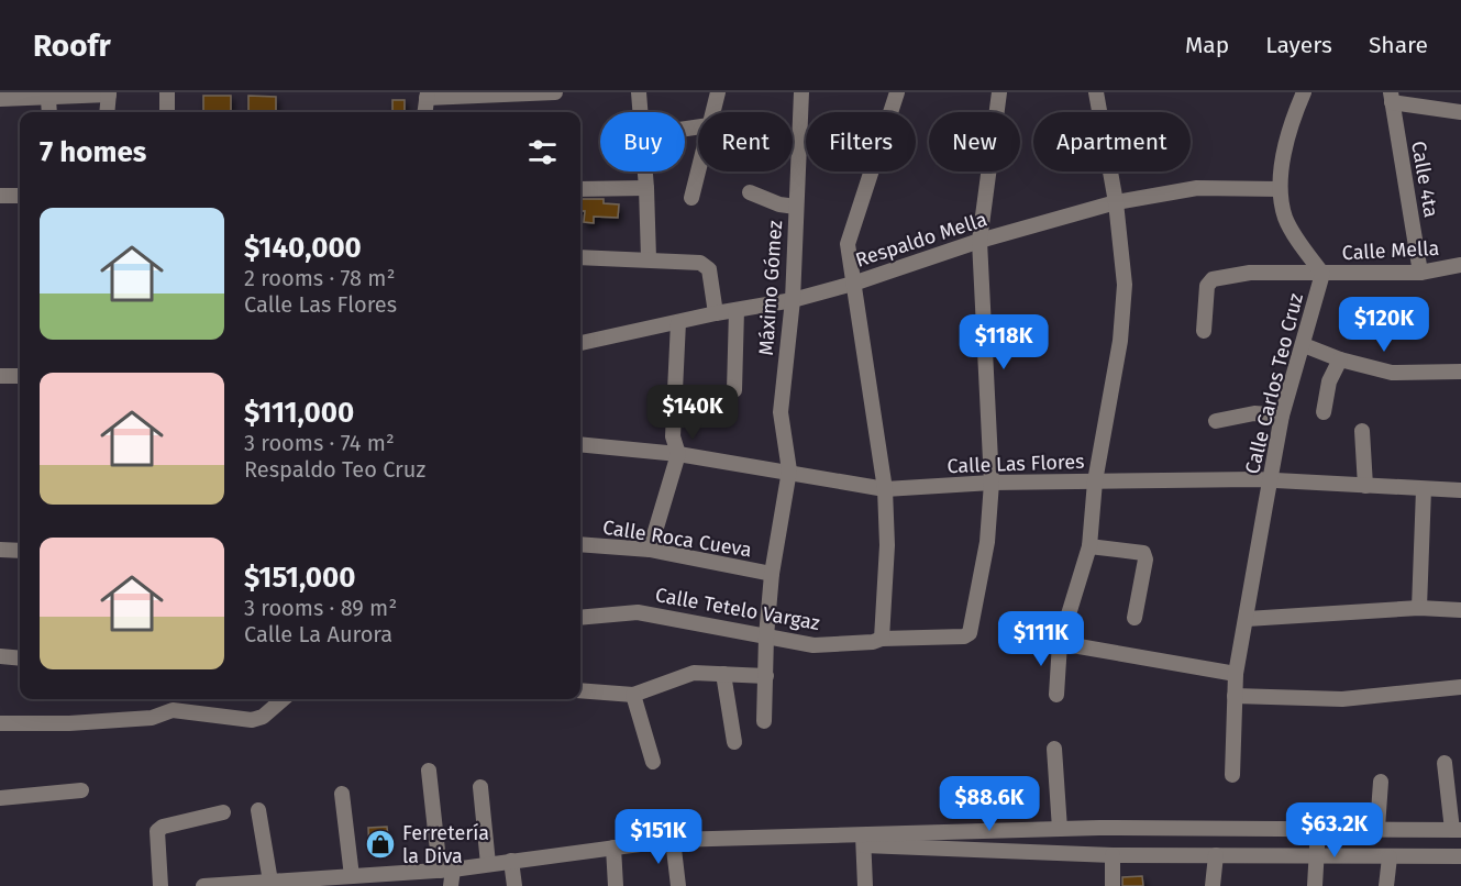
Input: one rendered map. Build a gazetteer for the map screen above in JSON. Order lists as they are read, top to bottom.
{
  "streets": {
    "street": [
      "Calle 4ta",
      "Respaldo Mella",
      "Calle Mella",
      "Máximo Gómez",
      "Calle Carlos Teo Cruz",
      "Calle Las Flores",
      "Calle Roca Cueva",
      "Calle Tetelo Vargaz"
    ]
  },
  "crossings": [
    ["Calle 4ta", "Calle Mella"],
    ["Respaldo Mella", "Máximo Gómez"],
    ["Respaldo Mella", "Calle Carlos Teo Cruz"],
    ["Calle Mella", "Calle Carlos Teo Cruz"],
    ["Máximo Gómez", "Calle Las Flores"],
    ["Máximo Gómez", "Calle Roca Cueva"],
    ["Máximo Gómez", "Calle Tetelo Vargaz"],
    ["Calle Carlos Teo Cruz", "Calle Las Flores"],
    ["Calle Las Flores", "Calle Tetelo Vargaz"]
  ],
  "places": {
    "shop": ["Ferretería la Diva"]
  },
  "page": {
    "header": "Roofr",
    "nav": ["Map", "Layers", "Share"],
    "chip": [
      "Buy",
      "Rent",
      "Filters",
      "New",
      "Apartment"
    ],
    "heading": "7 homes",
    "list": [
      {
        "name": "$140,000",
        "note": "2 rooms · 78 m² · Calle Las Flores"
      },
      {
        "name": "$111,000",
        "note": "3 rooms · 74 m² · Respaldo Teo Cruz"
      },
      {
        "name": "$151,000",
        "note": "3 rooms · 89 m² · Calle La Aurora"
      }
    ],
    "price": [
      "$120K",
      "$118K",
      "$140K",
      "$111K",
      "$88.6K",
      "$63.2K",
      "$151K"
    ]
  }
}
